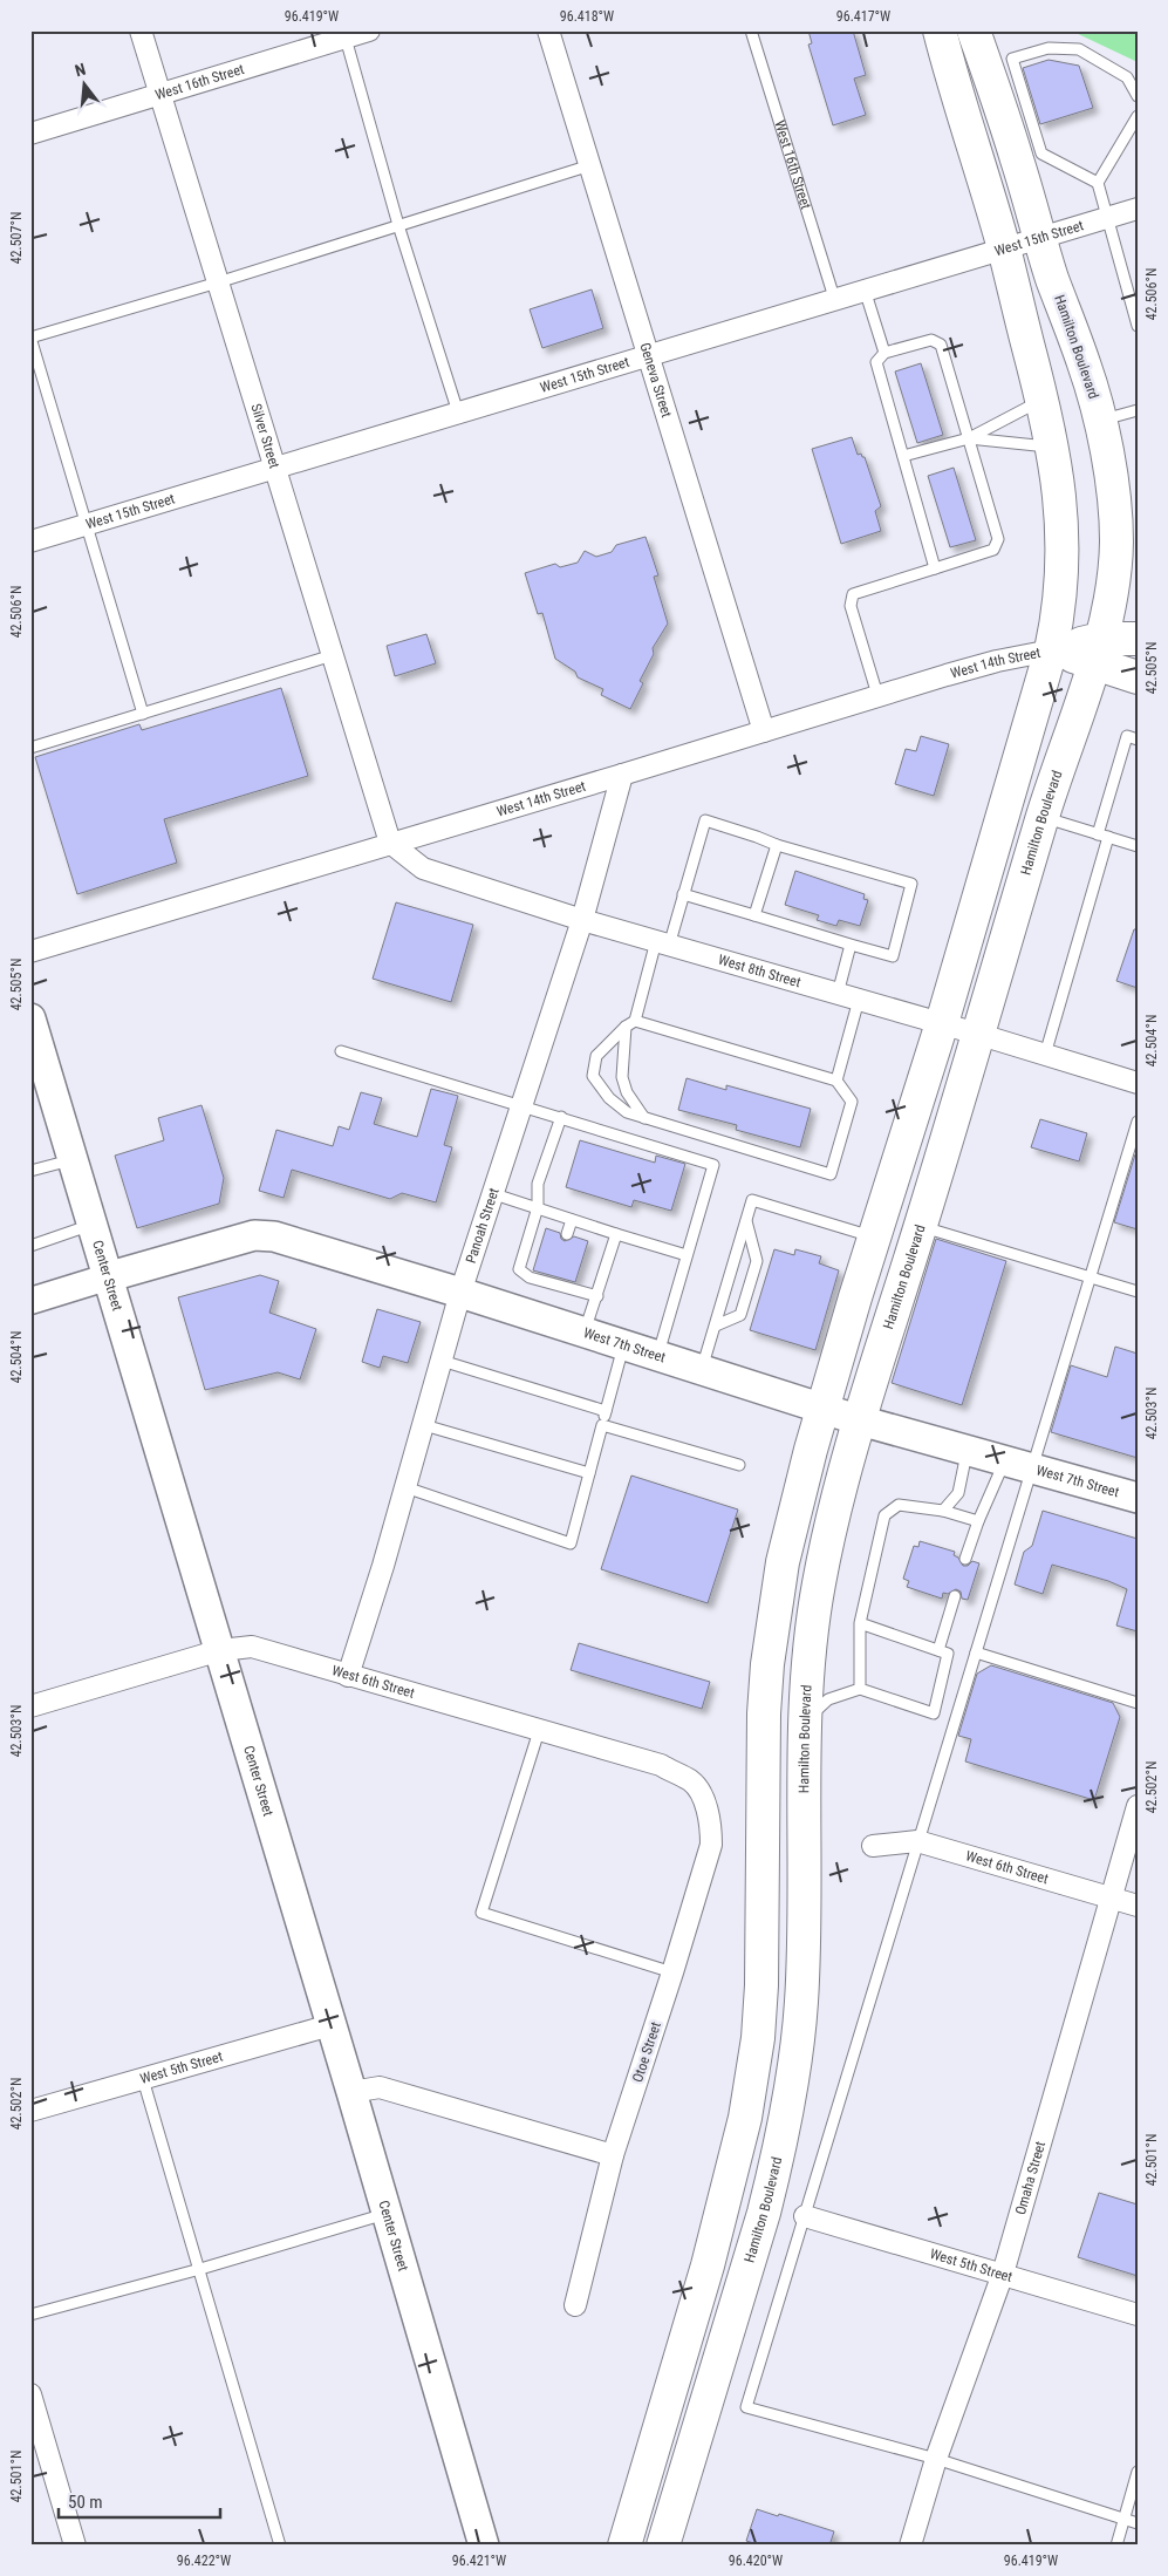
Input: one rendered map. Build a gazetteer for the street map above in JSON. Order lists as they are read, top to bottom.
{
  "streets": {
    "main road": ["Hamilton Boulevard", "Center Street", "West 7th Street"],
    "street": [
      "West 16th Street",
      "West 15th Street",
      "Geneva Street",
      "Silver Street",
      "West 14th Street",
      "West 8th Street",
      "Panoah Street",
      "West 6th Street",
      "Otoe Street",
      "West 5th Street",
      "Omaha Street"
    ]
  },
  "crossings": [
    ["West 16th Street", "West 15th Street"],
    ["West 16th Street", "Silver Street"],
    ["West 15th Street", "Hamilton Boulevard"],
    ["West 15th Street", "Geneva Street"],
    ["West 15th Street", "Silver Street"],
    ["Hamilton Boulevard", "West 8th Street"],
    ["Hamilton Boulevard", "West 7th Street"],
    ["Geneva Street", "West 14th Street"],
    ["Silver Street", "West 14th Street"],
    ["Silver Street", "West 8th Street"],
    ["West 14th Street", "West 8th Street"],
    ["West 14th Street", "Panoah Street"],
    ["West 8th Street", "Panoah Street"],
    ["Panoah Street", "West 7th Street"],
    ["Panoah Street", "West 6th Street"],
    ["Center Street", "West 7th Street"],
    ["Center Street", "West 6th Street"],
    ["Center Street", "West 5th Street"],
    ["West 6th Street", "Otoe Street"],
    ["West 6th Street", "Omaha Street"],
    ["West 5th Street", "Omaha Street"]
  ],
  "scale_bar": "50 m",
  "north": "top",
  "coordinates": [
    "96.419°W",
    "96.418°W",
    "96.417°W",
    "42.507°N",
    "42.506°N",
    "42.505°N",
    "42.504°N",
    "42.503°N",
    "42.502°N",
    "42.501°N",
    "96.422°W",
    "96.421°W",
    "96.420°W"
  ]
}
